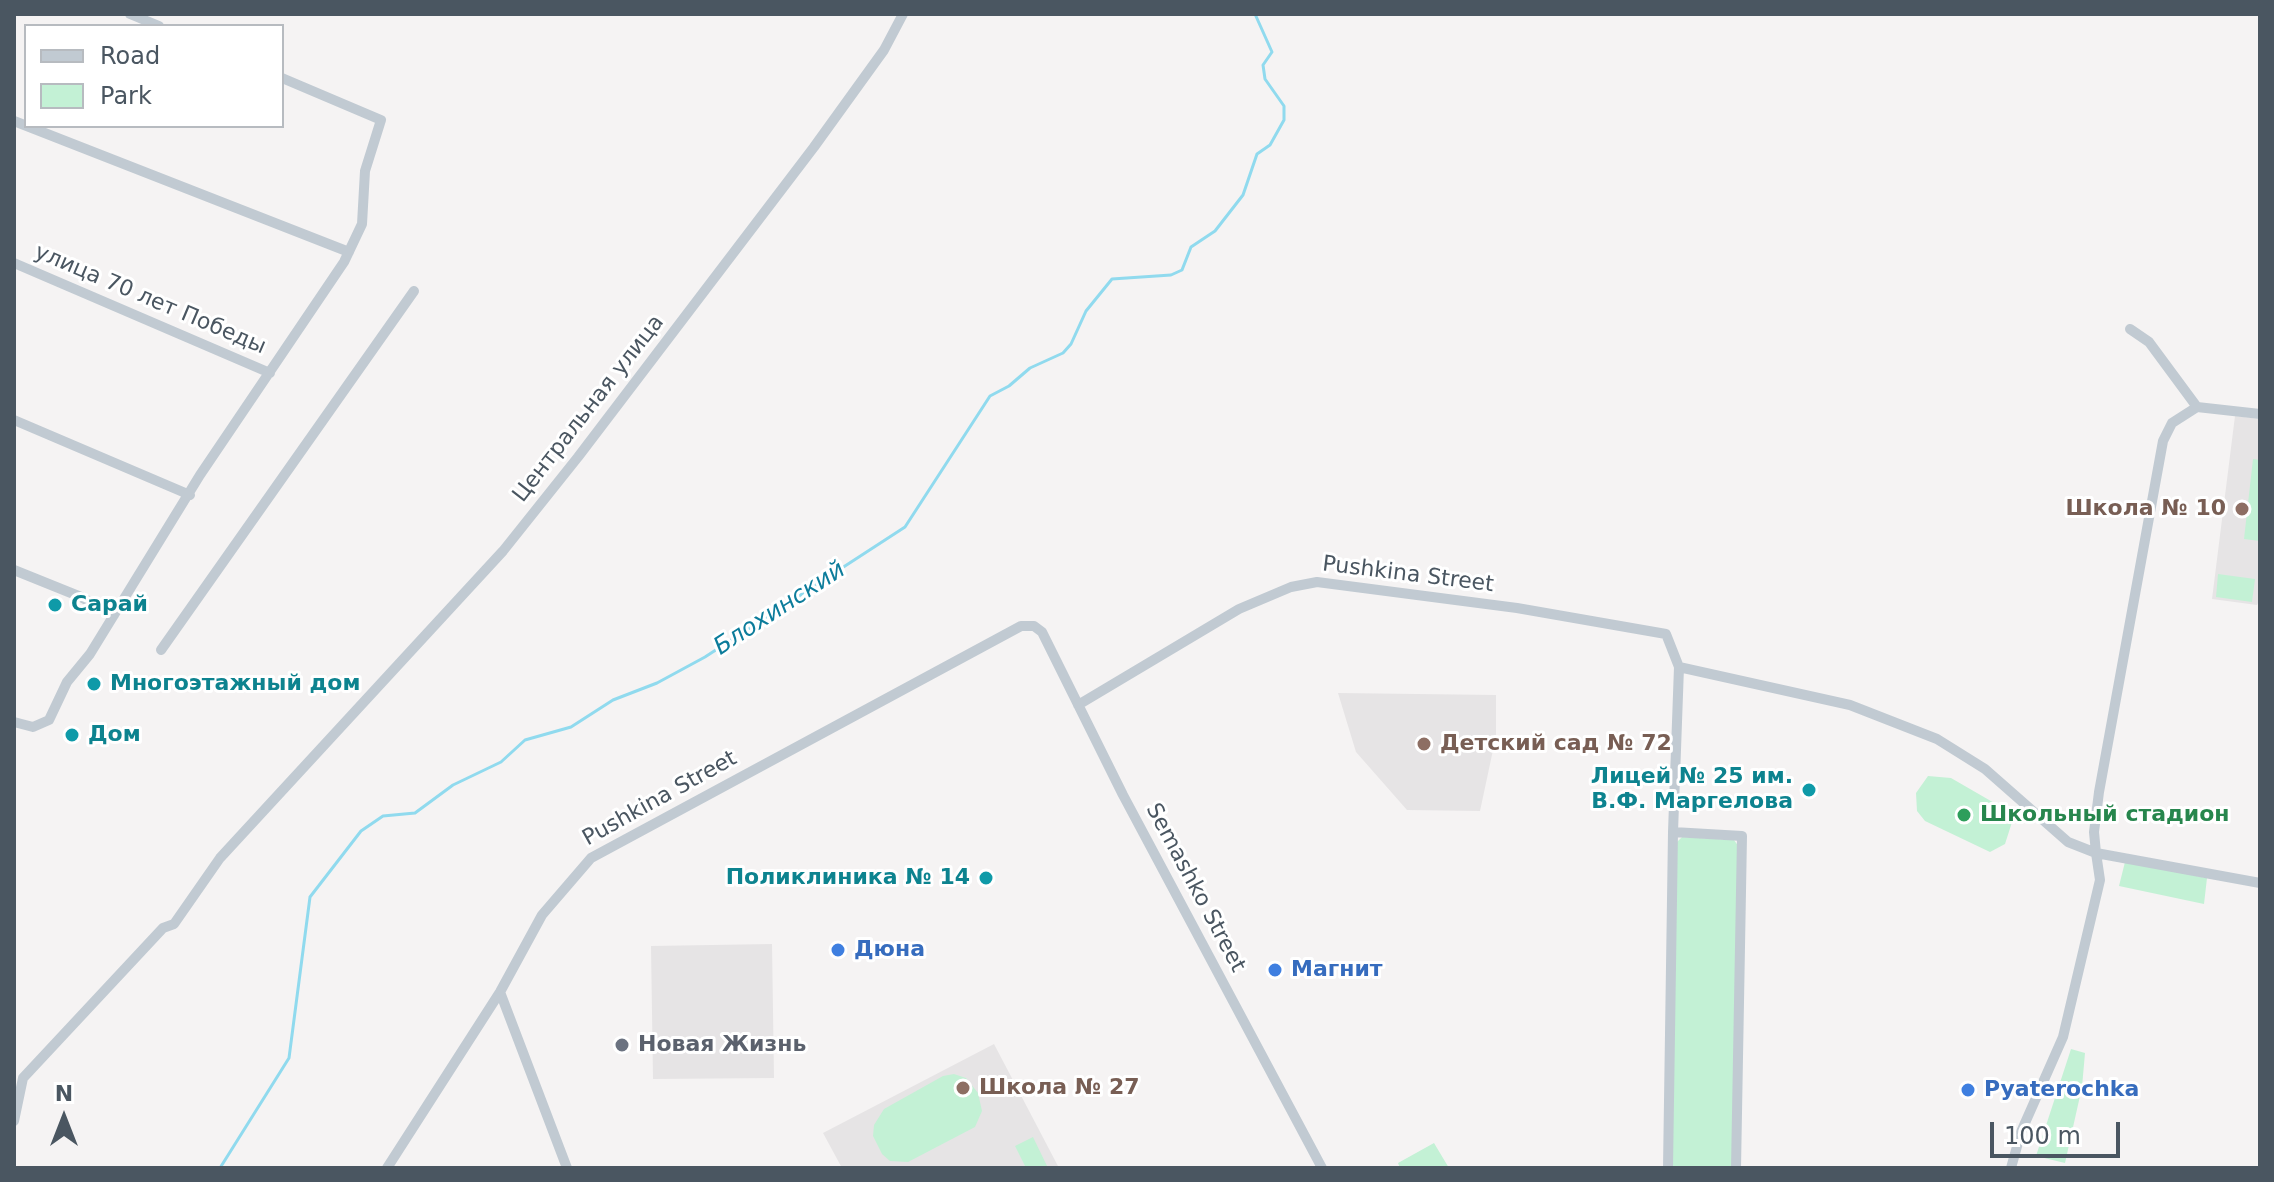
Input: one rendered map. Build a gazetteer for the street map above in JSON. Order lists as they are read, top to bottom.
{
  "streets": {
    "street": [
      "улица 70 лет Победы",
      "Центральная улица",
      "Pushkina Street",
      "Semashko Street"
    ]
  },
  "crossings": [
    ["Pushkina Street", "Semashko Street"]
  ],
  "water": ["Блохинский"],
  "places": [
    "Школа № 10",
    "Сарай",
    "Многоэтажный дом",
    "Дом",
    "Детский сад № 72",
    "Лицей № 25 им. В.Ф. Маргелова",
    "Школьный стадион",
    "Поликлиника № 14",
    "Дюна",
    "Магнит",
    "Новая Жизнь",
    "Школа № 27",
    "Pyaterochka"
  ],
  "legend": ["Road", "Park"],
  "scale_bar": "100 m",
  "north": "top"
}
